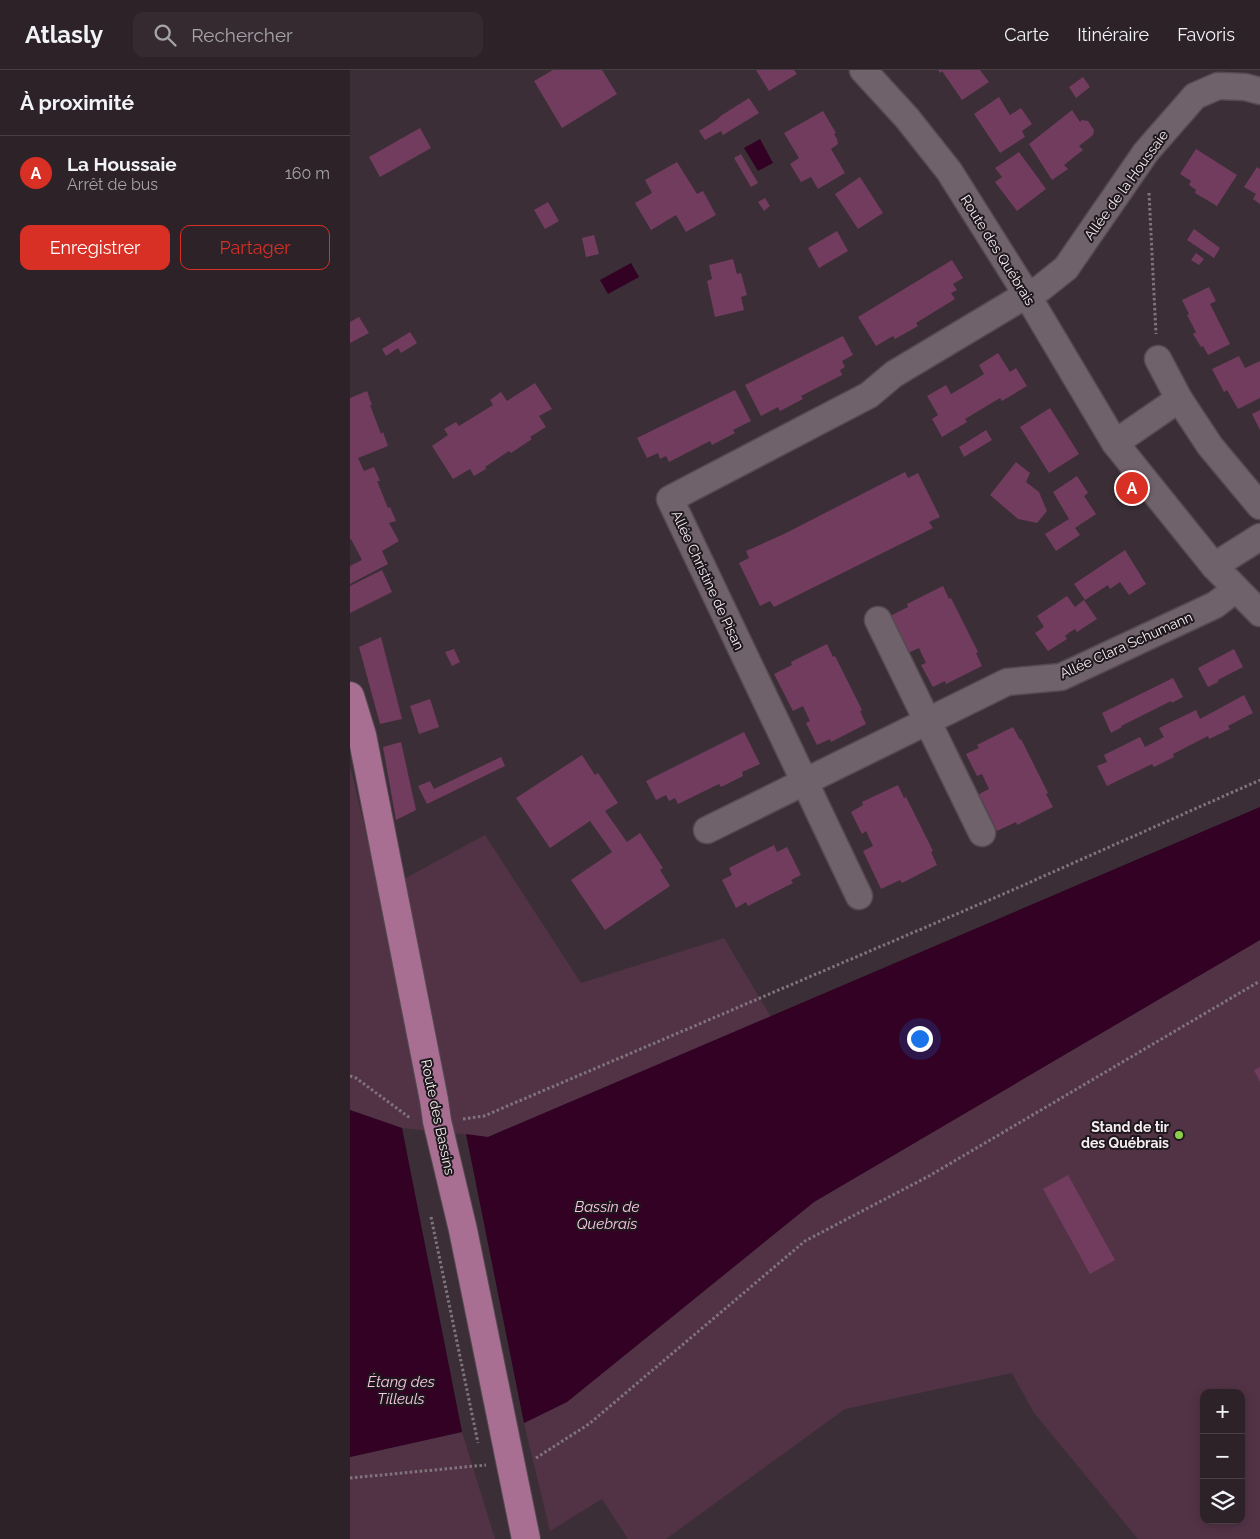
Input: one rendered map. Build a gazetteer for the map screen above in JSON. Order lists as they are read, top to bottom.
{
  "streets": {
    "main road": ["Route des Bassins"],
    "street": [
      "Allée de la Houssaie",
      "Route des Québrais",
      "Allée Christine de Pisan",
      "Allée Clara Schumann"
    ]
  },
  "crossings": [
    ["Allée de la Houssaie", "Route des Québrais"],
    ["Allée de la Houssaie", "Allée Christine de Pisan"],
    ["Route des Québrais", "Allée Christine de Pisan"],
    ["Route des Québrais", "Allée Clara Schumann"],
    ["Allée Christine de Pisan", "Allée Clara Schumann"]
  ],
  "water": ["Bassin de Quebrais", "Étang des Tilleuls"],
  "places": ["Stand de tir des Québrais"],
  "page": {
    "header": "Atlasly",
    "search": "Rechercher",
    "nav": ["Carte", "Itinéraire", "Favoris"],
    "heading": "À proximité",
    "list": [
      {
        "mark": "A",
        "name": "La Houssaie",
        "note": "Arrêt de bus",
        "value": "160 m"
      }
    ],
    "buttons": ["Enregistrer", "Partager"],
    "pins": "A",
    "map_buttons": ["+", "−"]
  }
}
